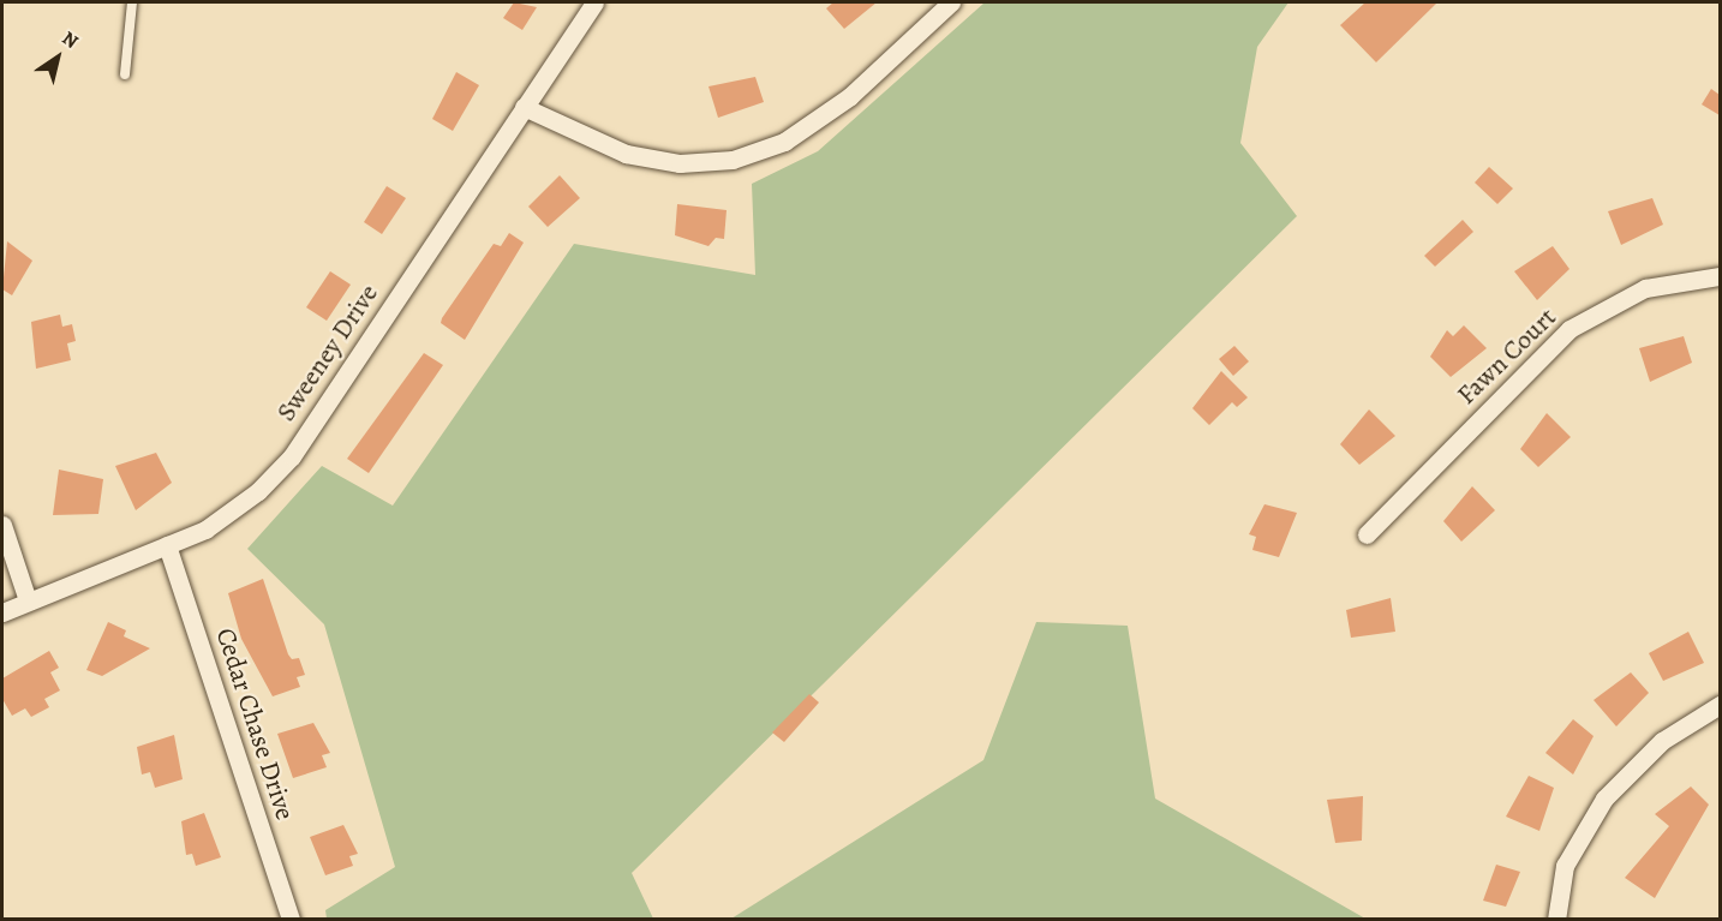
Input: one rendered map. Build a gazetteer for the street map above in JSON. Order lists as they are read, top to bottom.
{
  "streets": {
    "street": ["Sweeney Drive", "Fawn Court", "Cedar Chase Drive"]
  },
  "crossings": [
    ["Sweeney Drive", "Cedar Chase Drive"]
  ],
  "north": "top right"
}
